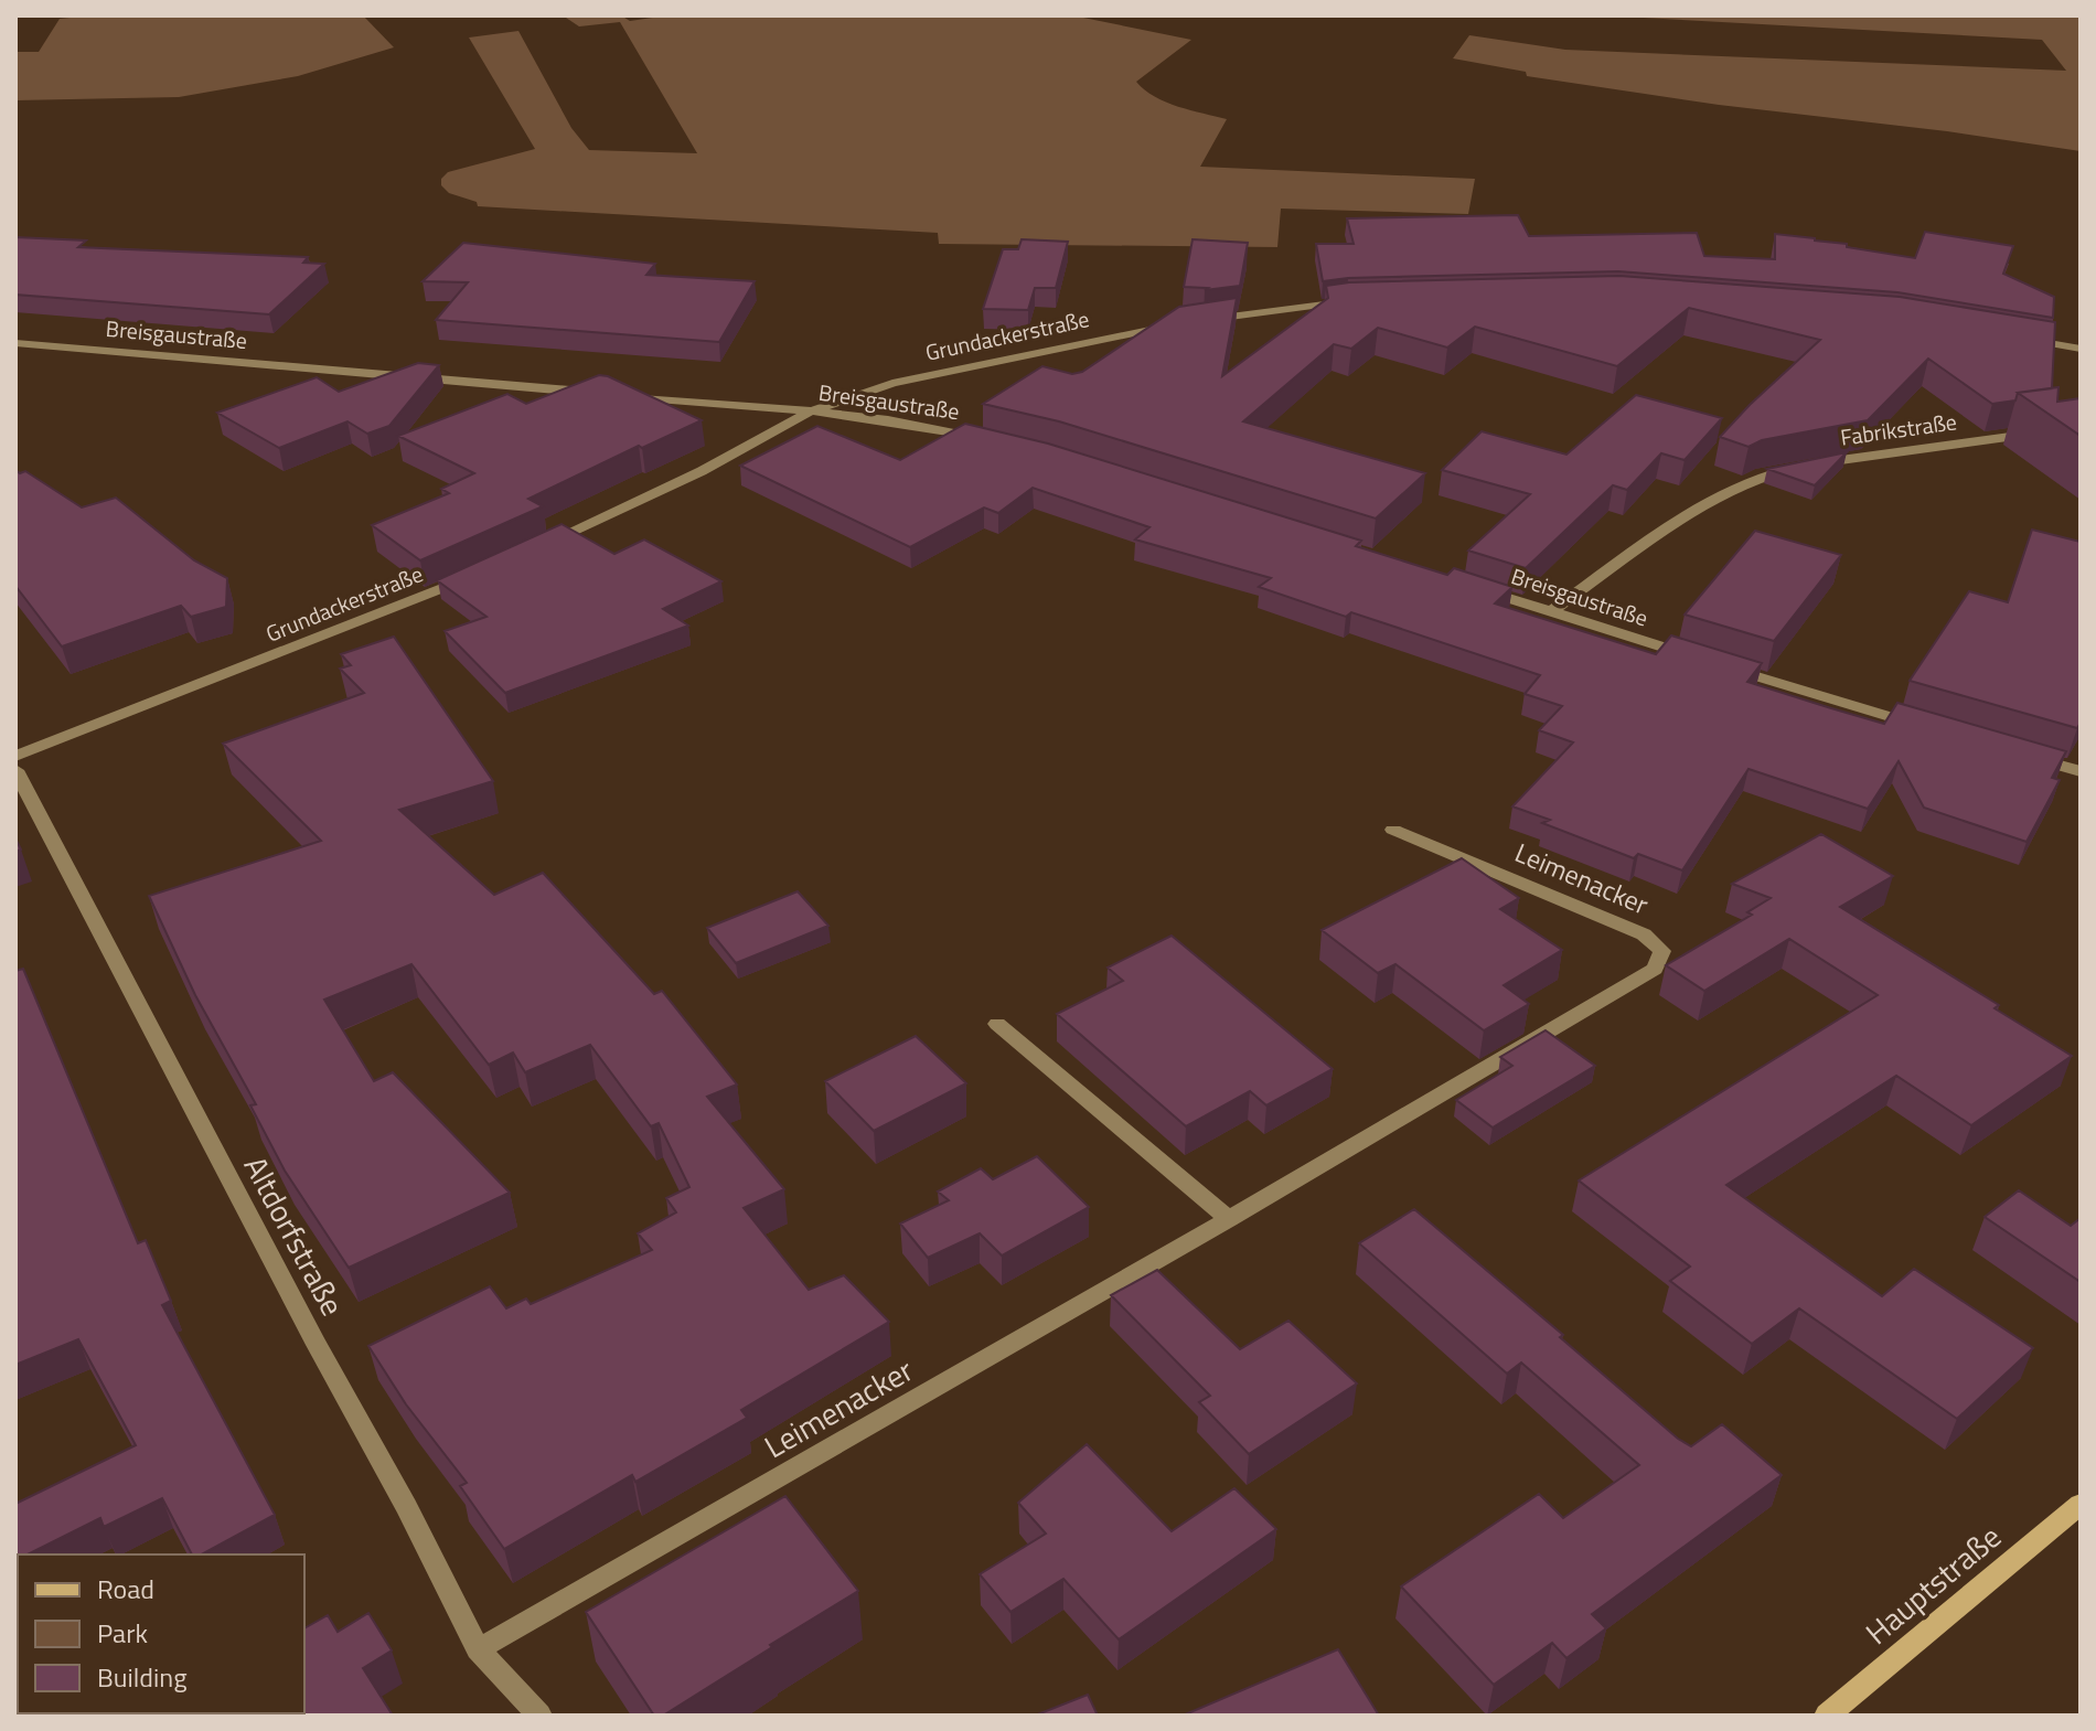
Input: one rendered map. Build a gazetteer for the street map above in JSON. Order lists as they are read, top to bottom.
{
  "streets": {
    "main road": ["Hauptstraße"],
    "street": [
      "Breisgaustraße",
      "Grundackerstraße",
      "Fabrikstraße",
      "Leimenacker",
      "Altdorfstraße"
    ]
  },
  "crossings": [
    ["Breisgaustraße", "Grundackerstraße"],
    ["Breisgaustraße", "Fabrikstraße"],
    ["Leimenacker", "Altdorfstraße"]
  ],
  "legend": ["Road", "Park", "Building"]
}
